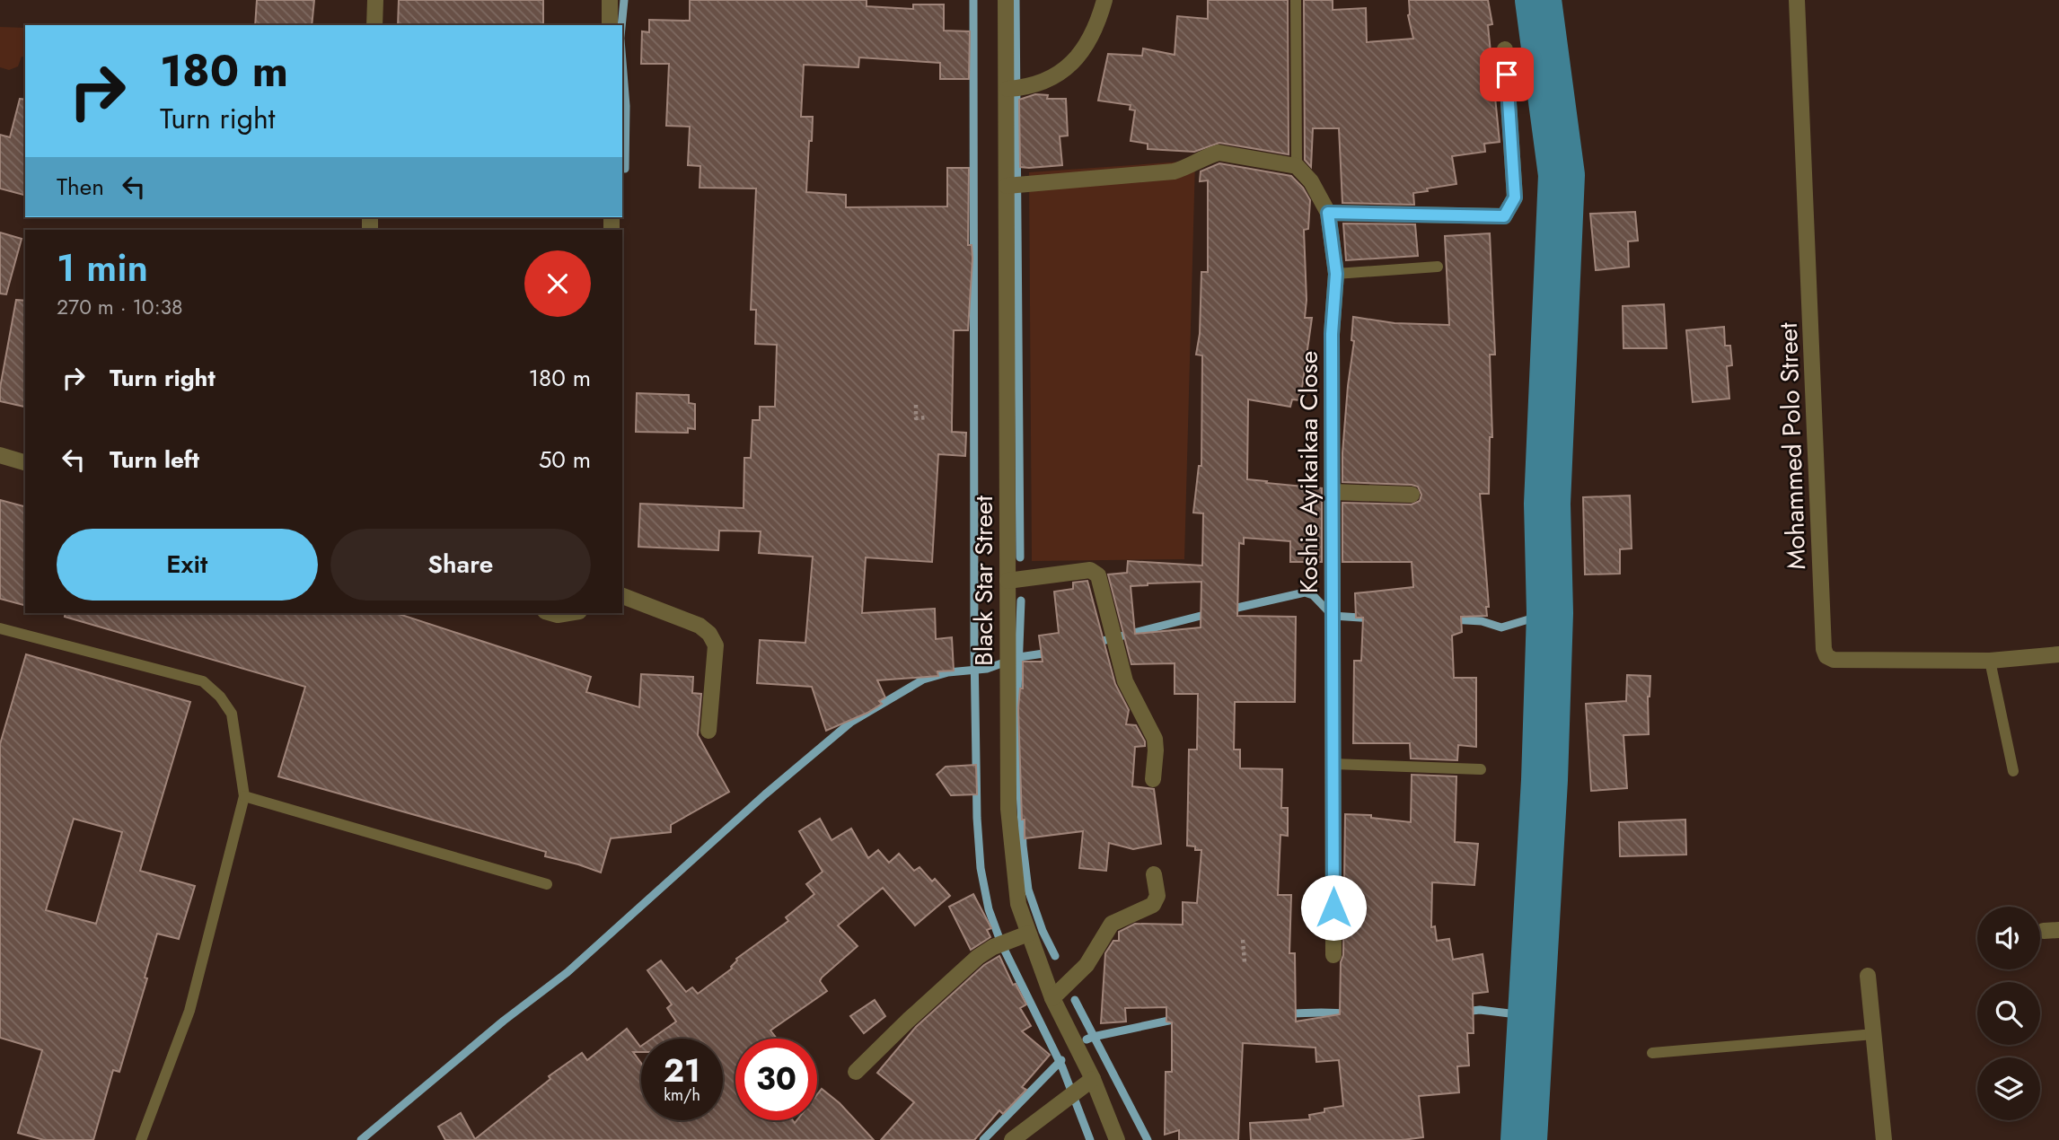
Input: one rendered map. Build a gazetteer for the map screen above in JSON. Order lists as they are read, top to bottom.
{
  "streets": {
    "street": ["Mohammed Polo Street", "Koshie Ayikaikaa Close", "Black Star Street"]
  },
  "page": {
    "turn": ["180 m", "Turn right"],
    "then": "Then",
    "heading": ["1 min", "270 m · 10:38"],
    "list": [
      {
        "name": "Turn right",
        "value": "180 m"
      },
      {
        "name": "Turn left",
        "value": "50 m"
      }
    ],
    "buttons": ["Exit", "Share"],
    "speed": "21 km/h",
    "limit": "30"
  }
}
